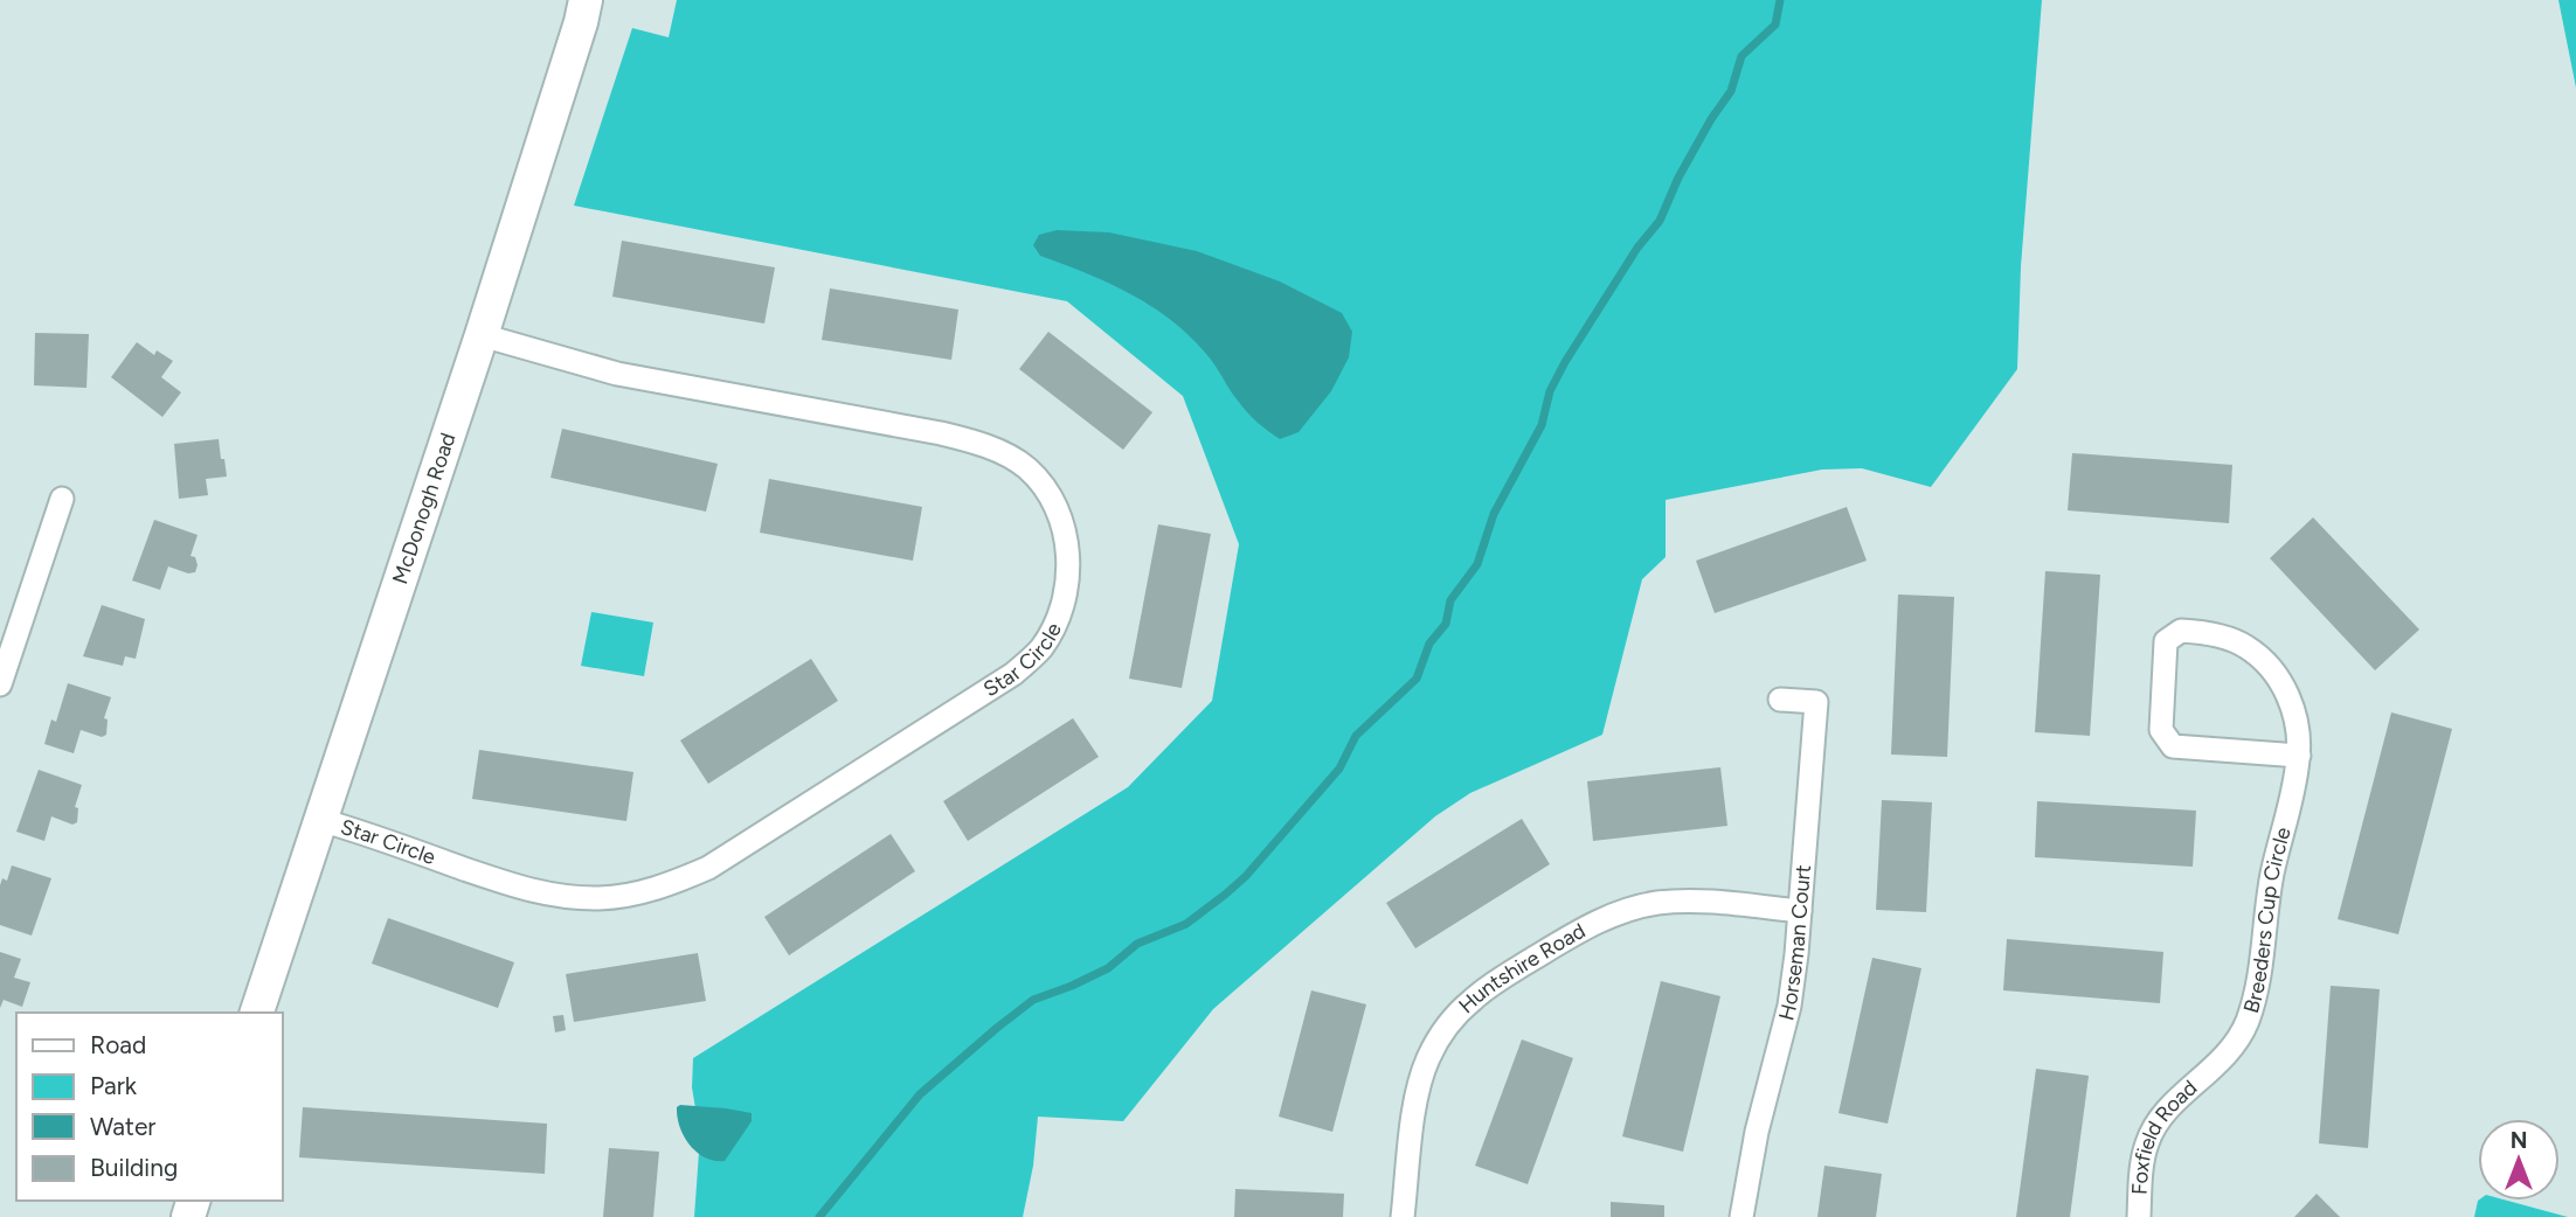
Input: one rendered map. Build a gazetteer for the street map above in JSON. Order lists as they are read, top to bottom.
{
  "streets": {
    "main road": ["McDonogh Road"],
    "street": [
      "Star Circle",
      "Breeders Cup Circle",
      "Horseman Court",
      "Huntshire Road",
      "Foxfield Road"
    ]
  },
  "crossings": [
    ["McDonogh Road", "Star Circle"],
    ["Breeders Cup Circle", "Foxfield Road"],
    ["Horseman Court", "Huntshire Road"]
  ],
  "legend": [
    "Road",
    "Park",
    "Water",
    "Building"
  ],
  "north": "top"
}
